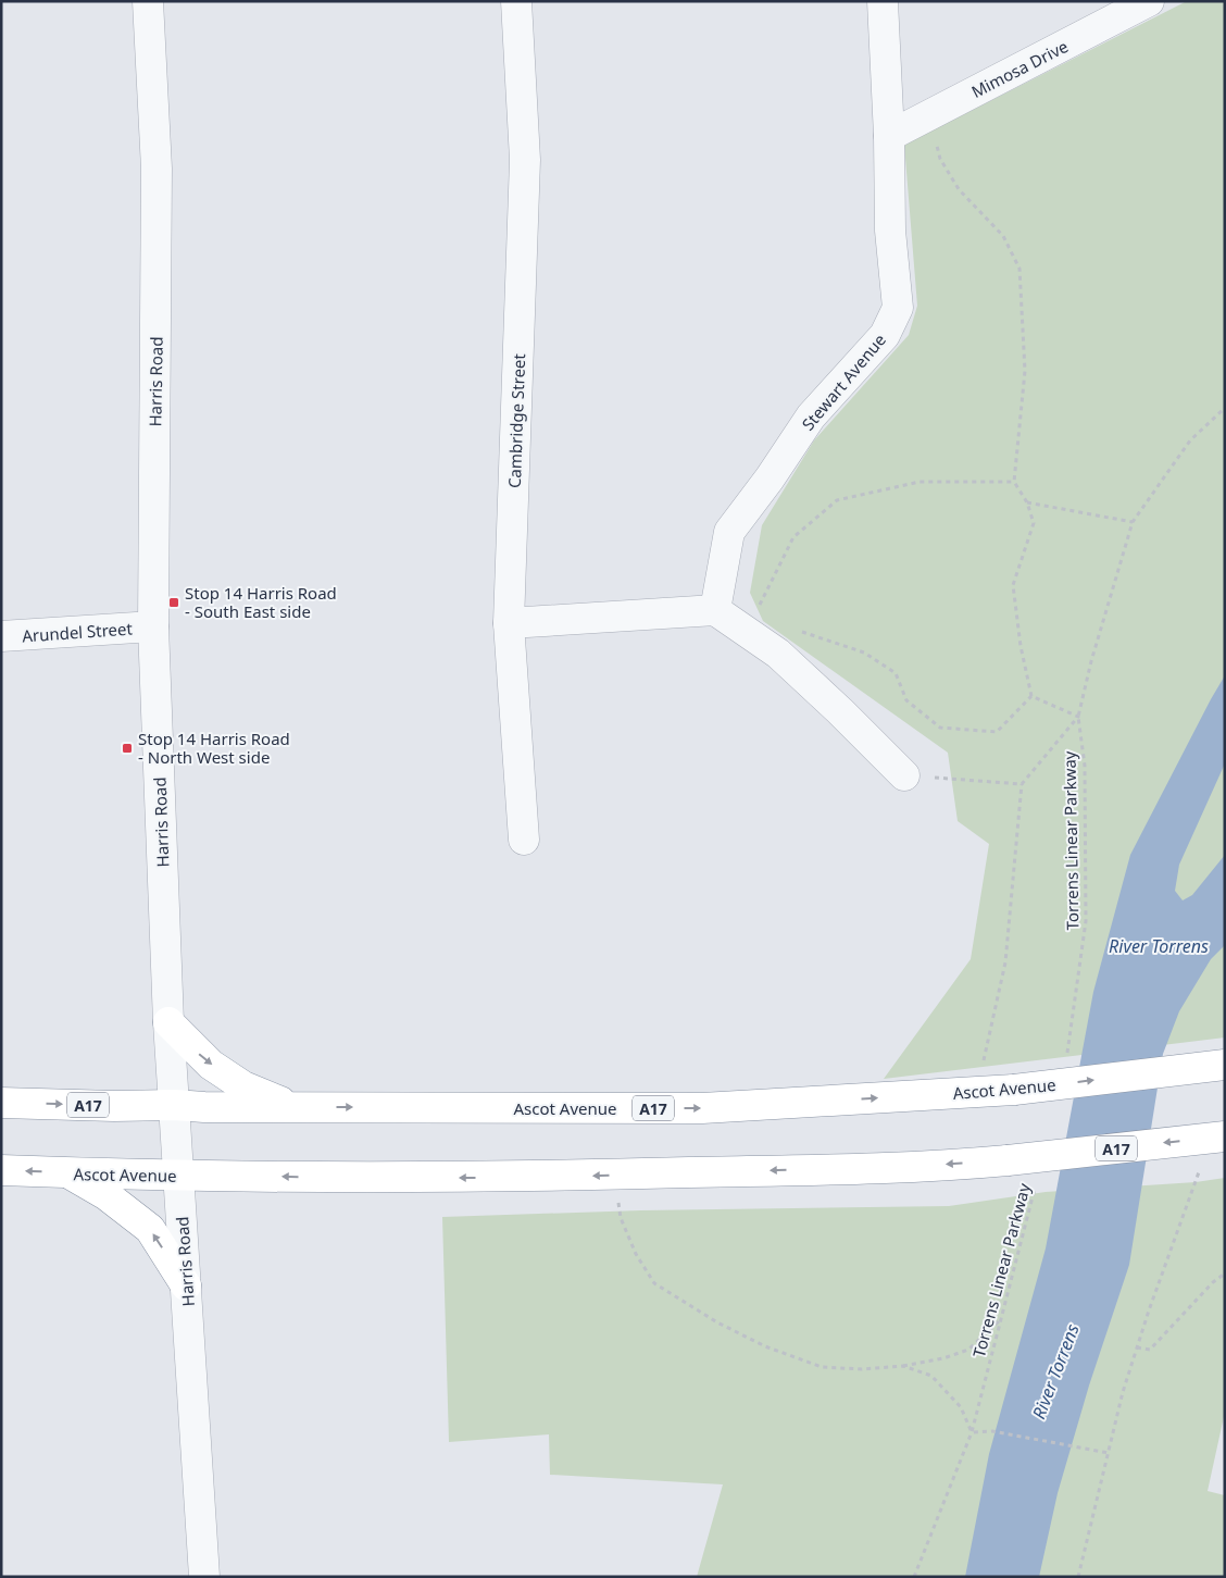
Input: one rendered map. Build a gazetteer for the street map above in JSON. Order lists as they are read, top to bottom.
{
  "streets": {
    "highway": ["Ascot Avenue", "A17"],
    "street": [
      "Mimosa Drive",
      "Harris Road",
      "Stewart Avenue",
      "Cambridge Street",
      "Arundel Street"
    ],
    "path": ["Torrens Linear Parkway"]
  },
  "crossings": [
    ["Mimosa Drive", "Stewart Avenue"],
    ["Harris Road", "Arundel Street"],
    ["Harris Road", "Ascot Avenue"]
  ],
  "water": ["River Torrens"],
  "places": {
    "transit": ["Stop 14 Harris Road - South East side", "Stop 14 Harris Road - North West side"]
  }
}
